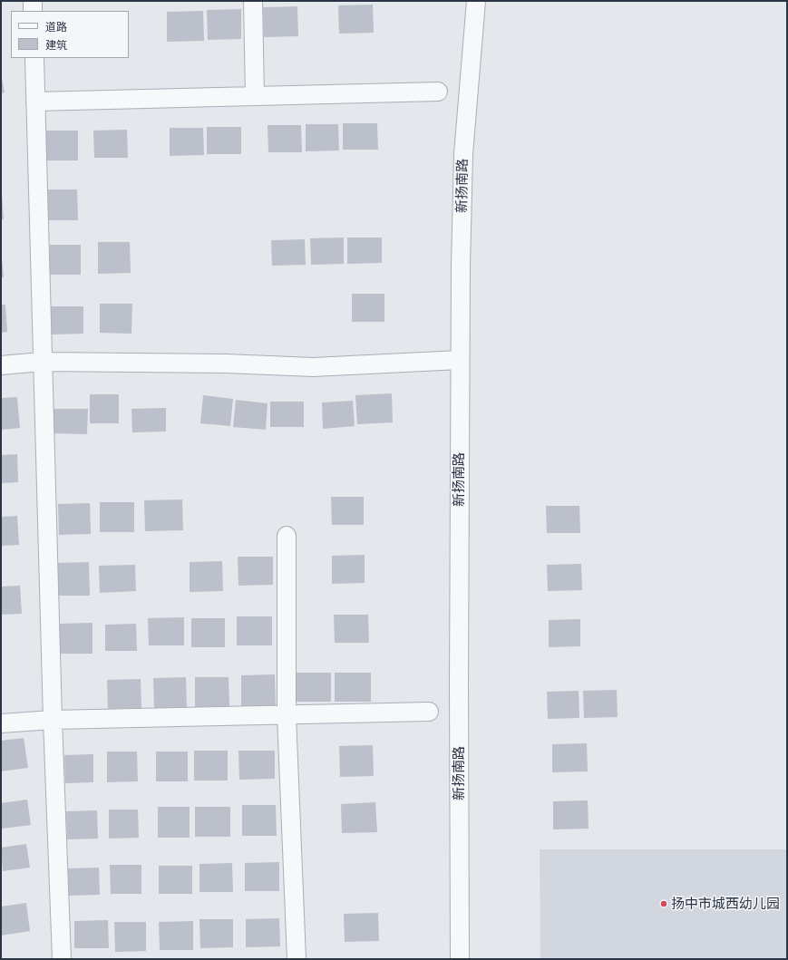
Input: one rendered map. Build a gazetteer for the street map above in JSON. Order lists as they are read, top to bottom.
{
  "streets": {
    "street": ["新扬南路"]
  },
  "places": ["扬中市城西幼儿园"],
  "legend": ["道路", "建筑"]
}
